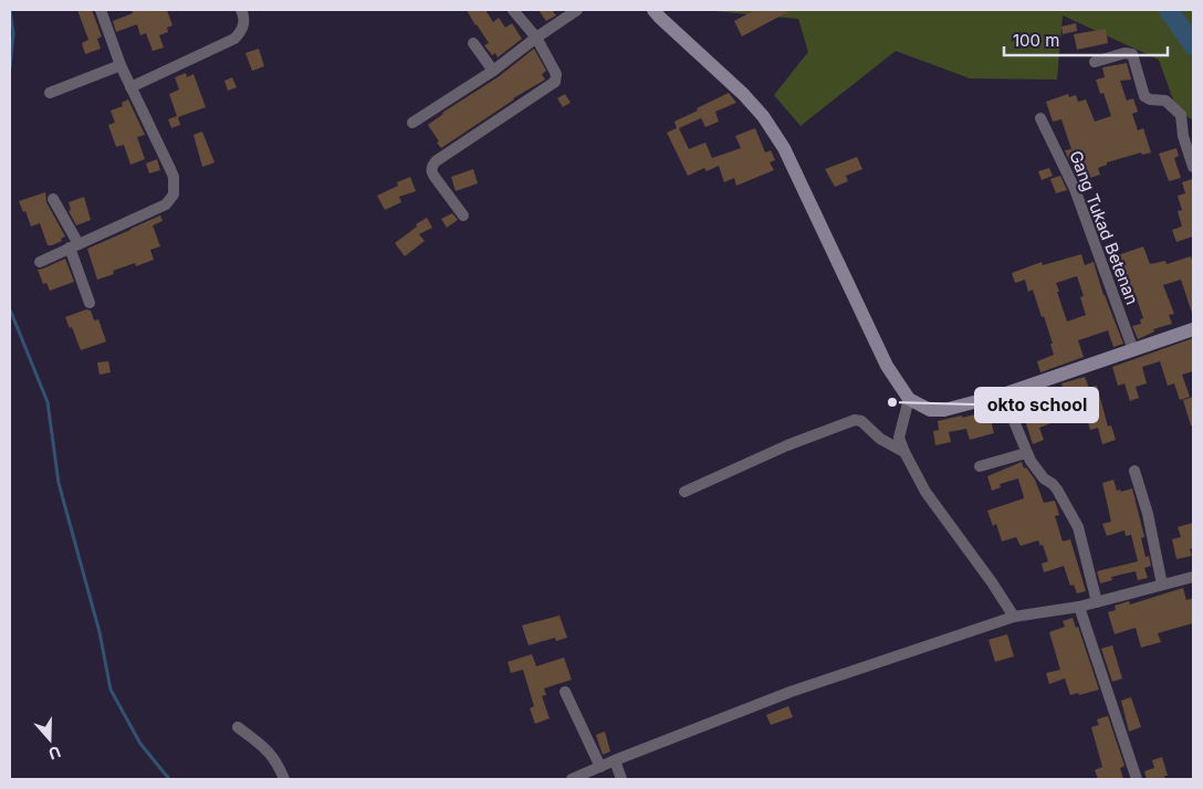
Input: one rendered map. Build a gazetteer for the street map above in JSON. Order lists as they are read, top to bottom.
{
  "streets": {
    "street": ["Gang Tukad Betenan"]
  },
  "places": ["okto school"],
  "scale_bar": "100 m",
  "north": "bottom"
}
